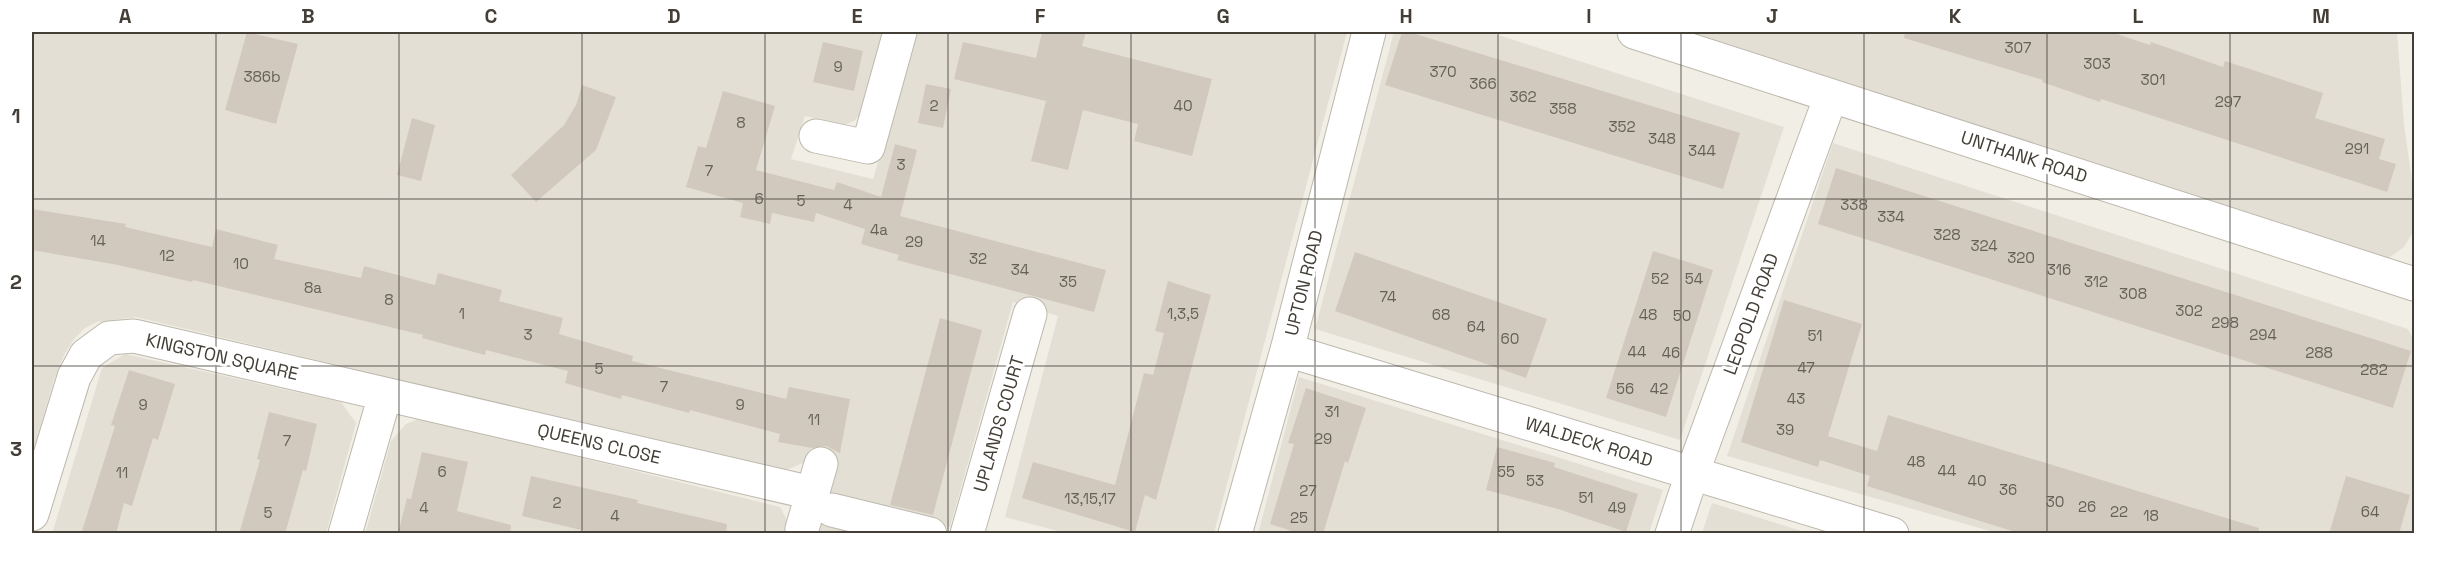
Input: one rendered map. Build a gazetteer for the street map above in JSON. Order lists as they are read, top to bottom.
{
  "streets": {
    "street": [
      "UNTHANK ROAD",
      "UPTON ROAD",
      "LEOPOLD ROAD",
      "KINGSTON SQUARE",
      "UPLANDS COURT",
      "WALDECK ROAD",
      "QUEENS CLOSE"
    ]
  },
  "crossings": [
    ["UNTHANK ROAD", "LEOPOLD ROAD"],
    ["UPTON ROAD", "WALDECK ROAD"],
    ["LEOPOLD ROAD", "WALDECK ROAD"],
    ["KINGSTON SQUARE", "QUEENS CLOSE"]
  ],
  "house_numbers": [
    "307",
    "303",
    "9",
    "370",
    "386b",
    "301",
    "366",
    "362",
    "297",
    "2",
    "40",
    "358",
    "8",
    "352",
    "348",
    "291",
    "344",
    "3",
    "7",
    "6",
    "5",
    "4",
    "338",
    "334",
    "4a",
    "328",
    "14",
    "29",
    "324",
    "12",
    "320",
    "32",
    "10",
    "34",
    "316",
    "52",
    "54",
    "35",
    "312",
    "8a",
    "308",
    "74",
    "8",
    "302",
    "1",
    "1,3,5",
    "68",
    "48",
    "50",
    "298",
    "64",
    "3",
    "294",
    "51",
    "60",
    "44",
    "46",
    "288",
    "47",
    "5",
    "282",
    "7",
    "56",
    "42",
    "43",
    "9",
    "9",
    "31",
    "11",
    "39",
    "29",
    "7",
    "48",
    "44",
    "6",
    "55",
    "11",
    "53",
    "40",
    "36",
    "27",
    "51",
    "13,15,17",
    "30",
    "2",
    "26",
    "4",
    "49",
    "22",
    "64",
    "5",
    "4",
    "18",
    "25"
  ],
  "grid": {
    "columns": [
      "A",
      "B",
      "C",
      "D",
      "E",
      "F",
      "G",
      "H",
      "I",
      "J",
      "K",
      "L",
      "M"
    ],
    "rows": ["1", "2", "3"]
  }
}
